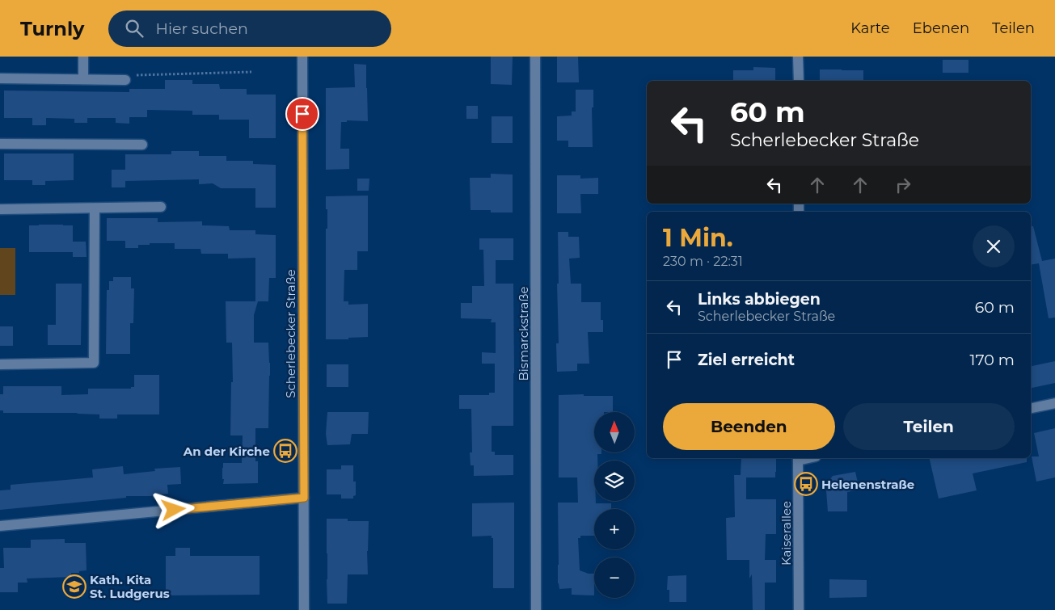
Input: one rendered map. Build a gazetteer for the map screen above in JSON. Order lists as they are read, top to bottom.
{
  "streets": {
    "street": ["Scherlebecker Straße", "Bismarckstraße", "Kaiserallee"]
  },
  "places": {
    "bus stop": ["An der Kirche", "Helenenstraße"],
    "school or university": ["Kath. Kita St. Ludgerus"]
  },
  "north": "top",
  "page": {
    "header": "Turnly",
    "search": "Hier suchen",
    "nav": ["Karte", "Ebenen", "Teilen"],
    "turn": ["60 m", "Scherlebecker Straße"],
    "heading": ["1 Min.", "230 m · 22:31"],
    "list": [
      {
        "name": "Links abbiegen",
        "note": "Scherlebecker Straße",
        "value": "60 m"
      },
      {
        "name": "Ziel erreicht",
        "value": "170 m"
      }
    ],
    "buttons": ["Beenden", "Teilen"],
    "map_buttons": ["+", "−"]
  }
}
